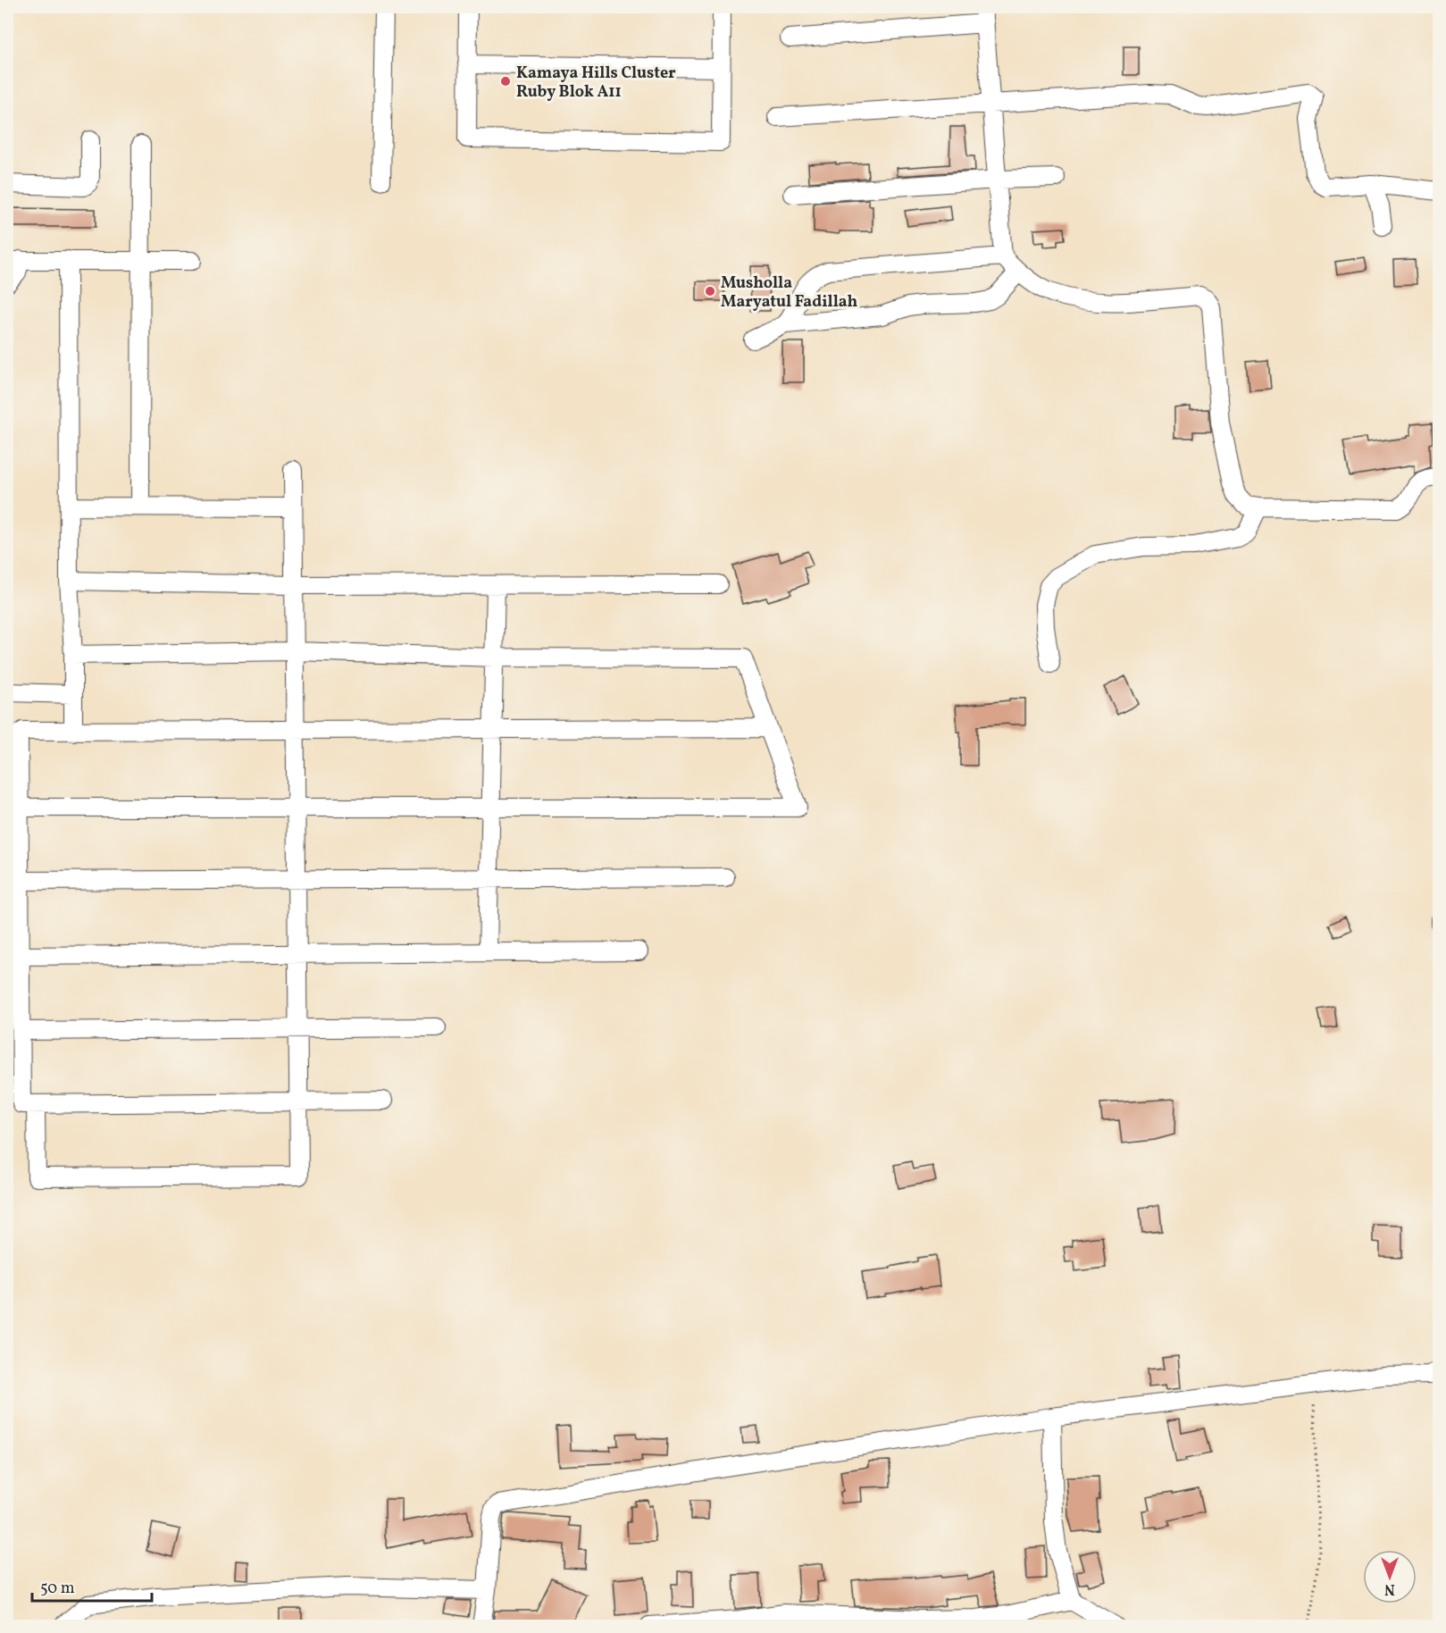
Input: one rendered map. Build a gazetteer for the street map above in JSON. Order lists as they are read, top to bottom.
{
  "places": ["Kamaya Hills Cluster Ruby Blok A11", "Musholla Maryatul Fadillah"],
  "scale_bar": "50 m",
  "north": "bottom"
}
